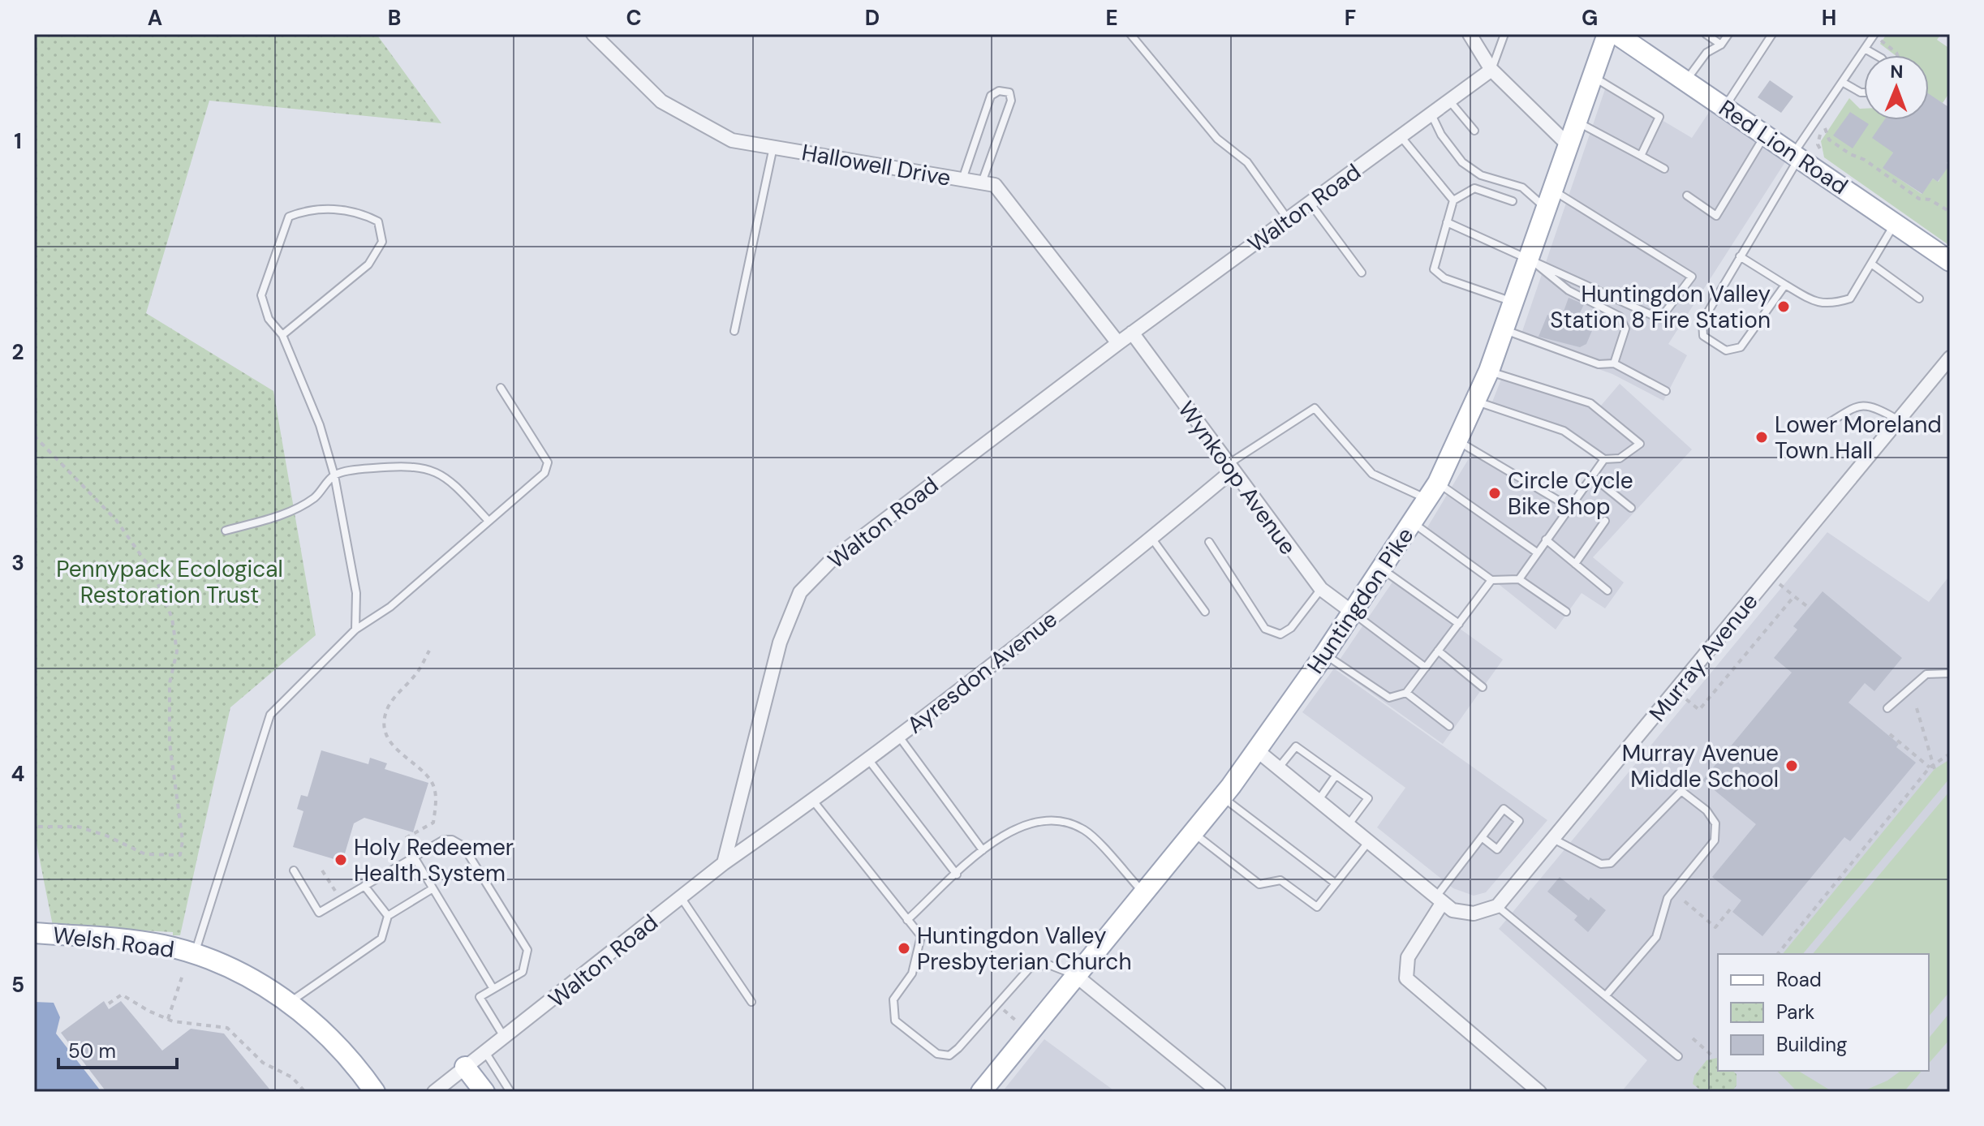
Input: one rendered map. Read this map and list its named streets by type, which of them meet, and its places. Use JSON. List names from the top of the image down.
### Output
{
  "streets": {
    "main road": ["Red Lion Road", "Huntingdon Pike", "Welsh Road"],
    "street": [
      "Hallowell Drive",
      "Walton Road",
      "Wynkoop Avenue",
      "Murray Avenue",
      "Ayresdon Avenue"
    ]
  },
  "crossings": [
    ["Hallowell Drive", "Walton Road"],
    ["Walton Road", "Wynkoop Avenue"],
    ["Walton Road", "Ayresdon Avenue"],
    ["Wynkoop Avenue", "Huntingdon Pike"],
    ["Wynkoop Avenue", "Ayresdon Avenue"]
  ],
  "parks": ["Pennypack Ecological Restoration Trust"],
  "places": [
    "Huntingdon Valley Station 8 Fire Station",
    "Lower Moreland Town Hall",
    "Circle Cycle Bike Shop",
    "Murray Avenue Middle School",
    "Holy Redeemer Health System",
    "Huntingdon Valley Presbyterian Church"
  ],
  "legend": ["Road", "Park", "Building"],
  "scale_bar": "50 m",
  "north": "top",
  "grid": {
    "columns": [
      "A",
      "B",
      "C",
      "D",
      "E",
      "F",
      "G",
      "H"
    ],
    "rows": [
      "1",
      "2",
      "3",
      "4",
      "5"
    ]
  }
}
